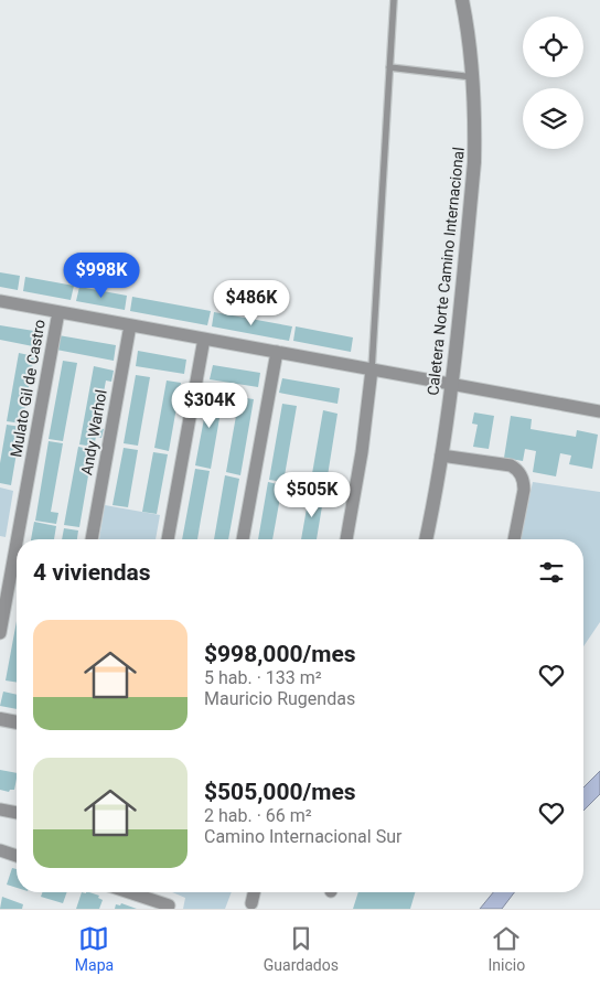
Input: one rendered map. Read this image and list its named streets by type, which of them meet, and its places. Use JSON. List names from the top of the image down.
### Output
{
  "streets": {
    "street": ["Caletera Norte Camino Internacional", "Mulato Gil de Castro", "Andy Warhol"]
  },
  "page": {
    "price": [
      "$998K",
      "$486K",
      "$304K",
      "$505K"
    ],
    "heading": "4 viviendas",
    "list": [
      {
        "name": "$998,000/mes",
        "note": "5 hab. · 133 m² · Mauricio Rugendas"
      },
      {
        "name": "$505,000/mes",
        "note": "2 hab. · 66 m² · Camino Internacional Sur"
      }
    ],
    "tabs": ["Mapa", "Guardados", "Inicio"]
  }
}
